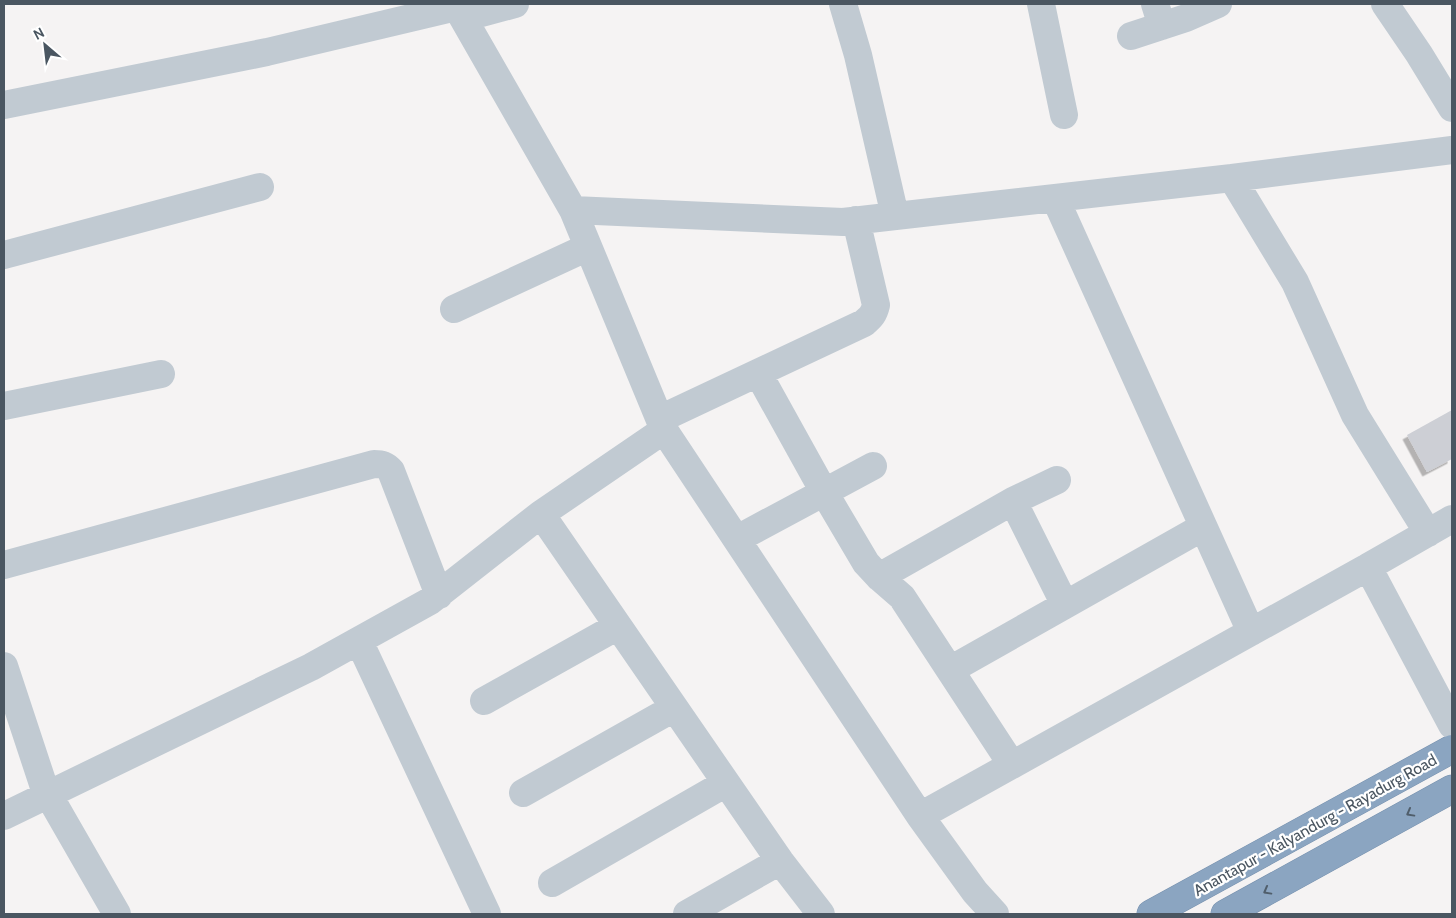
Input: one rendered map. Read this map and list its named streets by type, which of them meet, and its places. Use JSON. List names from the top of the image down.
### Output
{
  "streets": {
    "highway": ["Anantapur - Kalyandurg - Rayadurg Road"]
  },
  "north": "top left"
}
